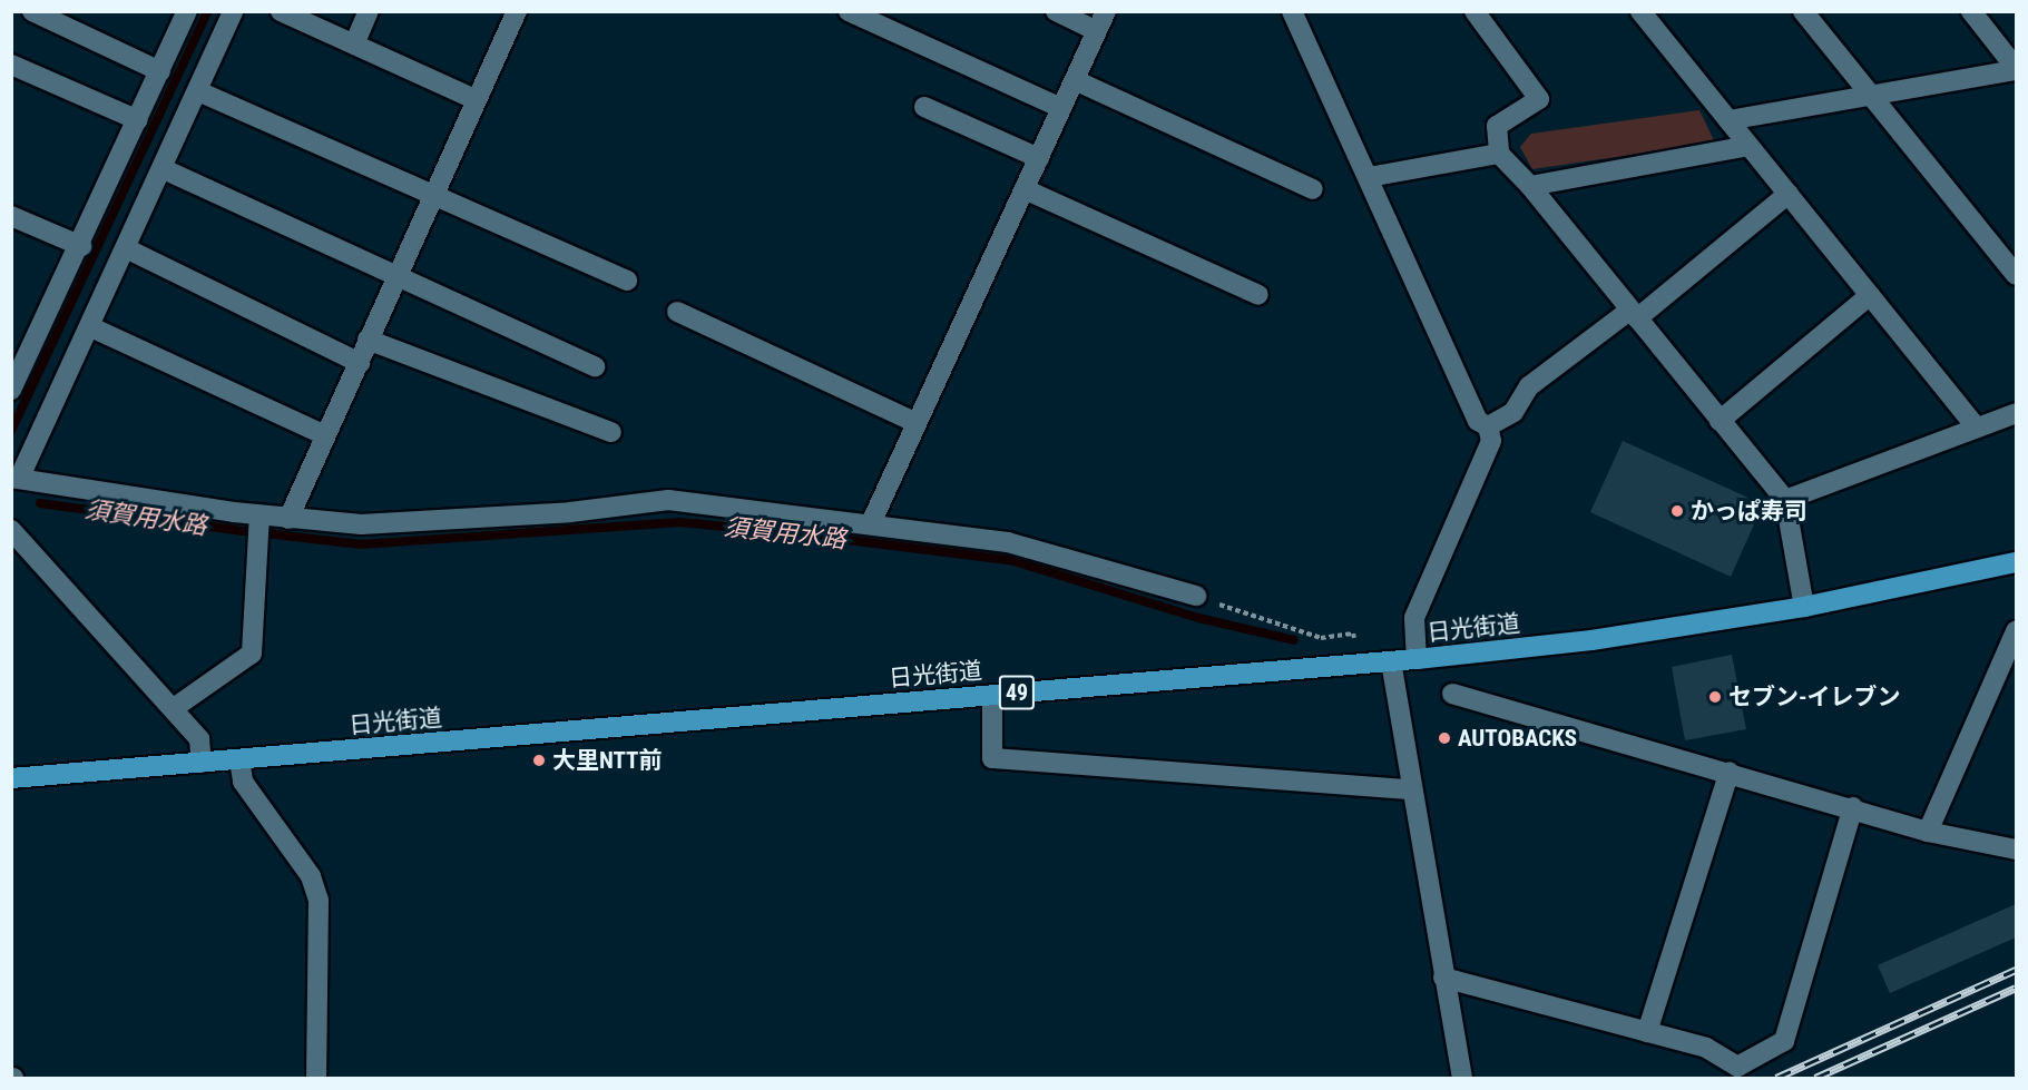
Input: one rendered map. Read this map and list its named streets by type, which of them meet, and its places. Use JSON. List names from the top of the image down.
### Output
{
  "streets": {
    "main road": ["日光街道", "49"]
  },
  "water": ["須賀用水路"],
  "places": [
    "かっぱ寿司",
    "セブン-イレブン",
    "AUTOBACKS",
    "大里NTT前"
  ]
}
